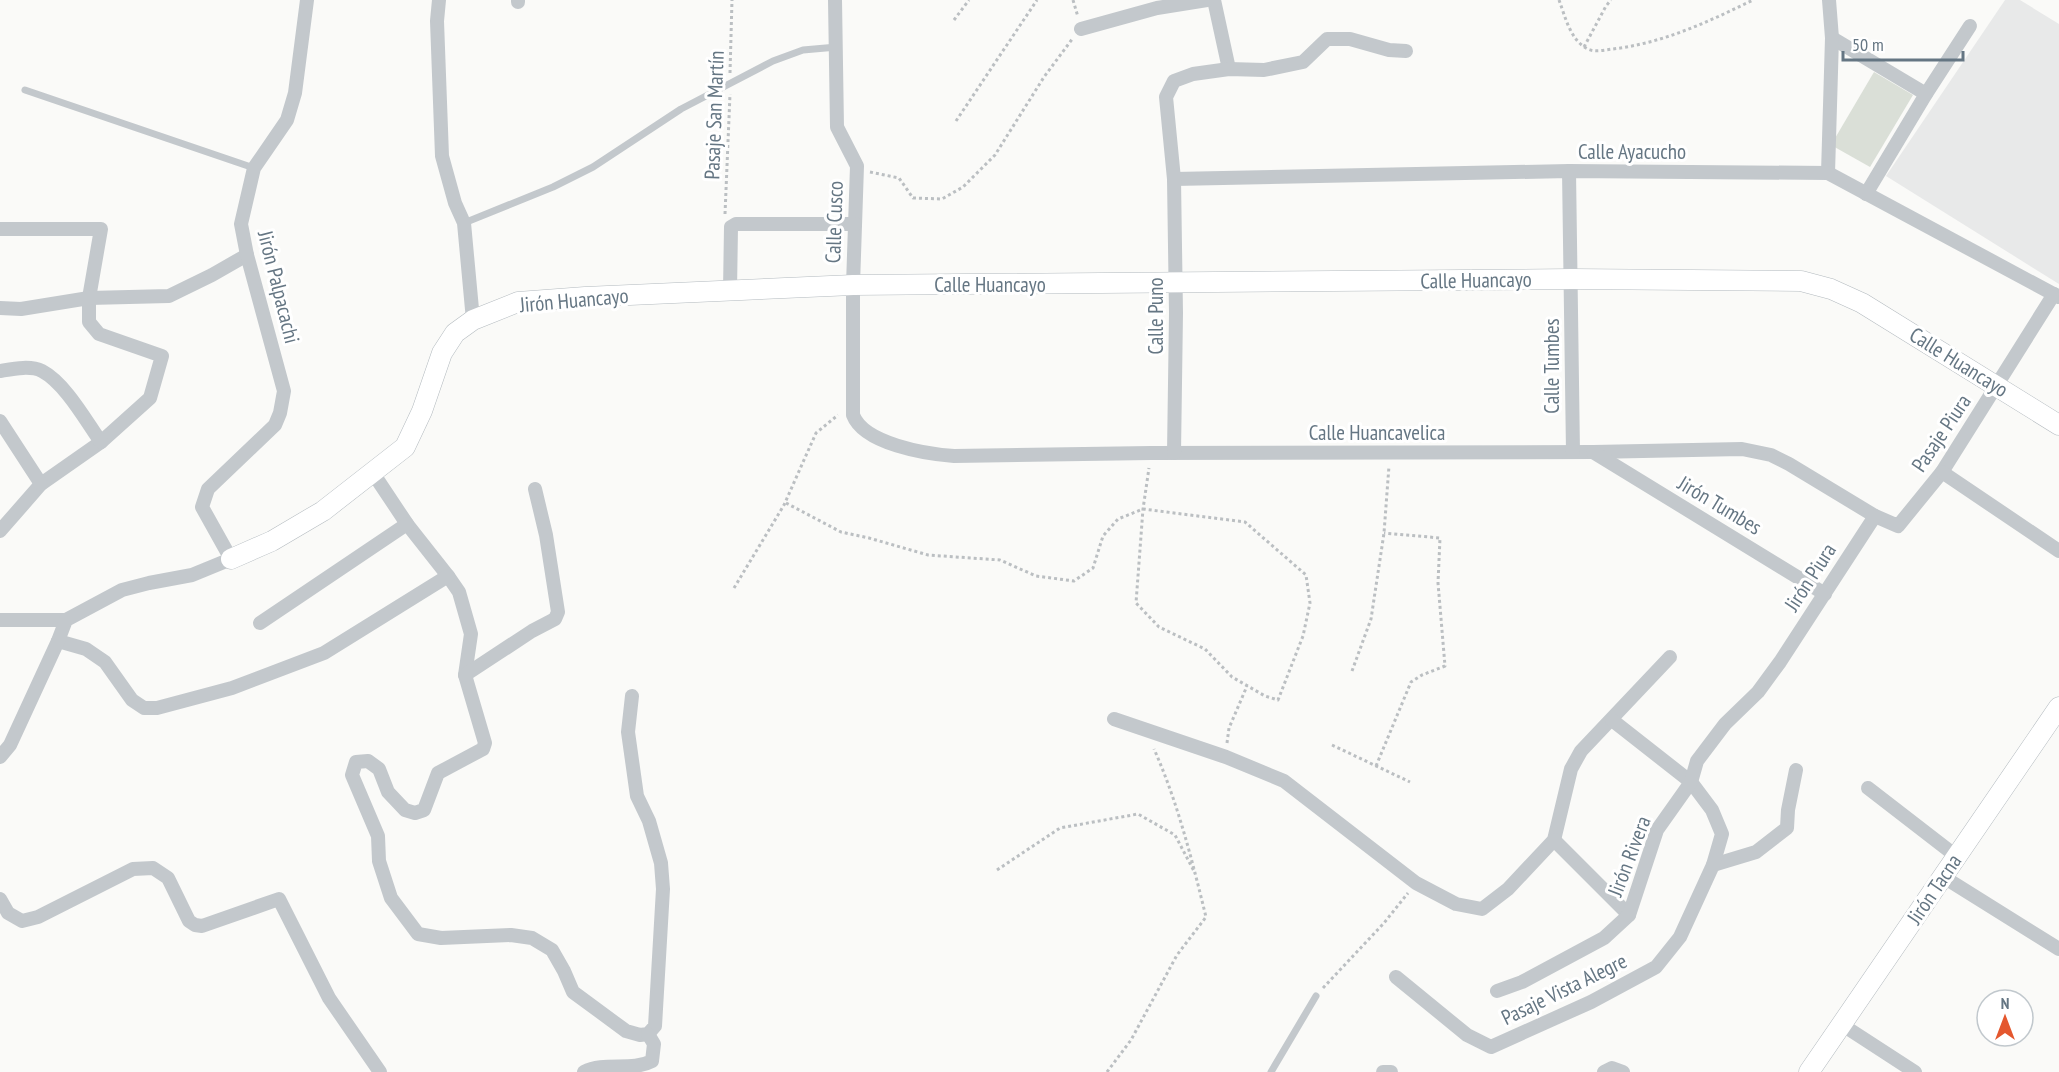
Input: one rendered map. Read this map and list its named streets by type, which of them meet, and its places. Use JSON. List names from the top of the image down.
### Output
{
  "streets": {
    "street": [
      "Calle Ayacucho",
      "Calle Cusco",
      "Calle Huancayo",
      "Jirón Palpacachi",
      "Jirón Huancayo",
      "Calle Puno",
      "Calle Tumbes",
      "Calle Huancavelica",
      "Pasaje Piura",
      "Jirón Tumbes",
      "Jirón Piura",
      "Jirón Rivera",
      "Jirón Tacna",
      "Pasaje Vista Alegre"
    ],
    "path": ["Pasaje San Martín"]
  },
  "crossings": [
    ["Calle Ayacucho", "Calle Puno"],
    ["Calle Ayacucho", "Calle Tumbes"],
    ["Calle Ayacucho", "Pasaje Piura"],
    ["Calle Cusco", "Calle Huancayo"],
    ["Calle Cusco", "Jirón Huancayo"],
    ["Calle Cusco", "Calle Huancavelica"],
    ["Calle Huancayo", "Jirón Huancayo"],
    ["Calle Huancayo", "Calle Puno"],
    ["Calle Huancayo", "Calle Tumbes"],
    ["Calle Huancayo", "Pasaje Piura"],
    ["Jirón Palpacachi", "Jirón Huancayo"],
    ["Calle Puno", "Calle Huancavelica"],
    ["Calle Tumbes", "Calle Huancavelica"],
    ["Calle Huancavelica", "Pasaje Piura"],
    ["Calle Huancavelica", "Jirón Tumbes"],
    ["Calle Huancavelica", "Jirón Piura"],
    ["Jirón Tumbes", "Jirón Piura"],
    ["Jirón Piura", "Jirón Rivera"]
  ],
  "scale_bar": "50 m",
  "north": "top"
}
